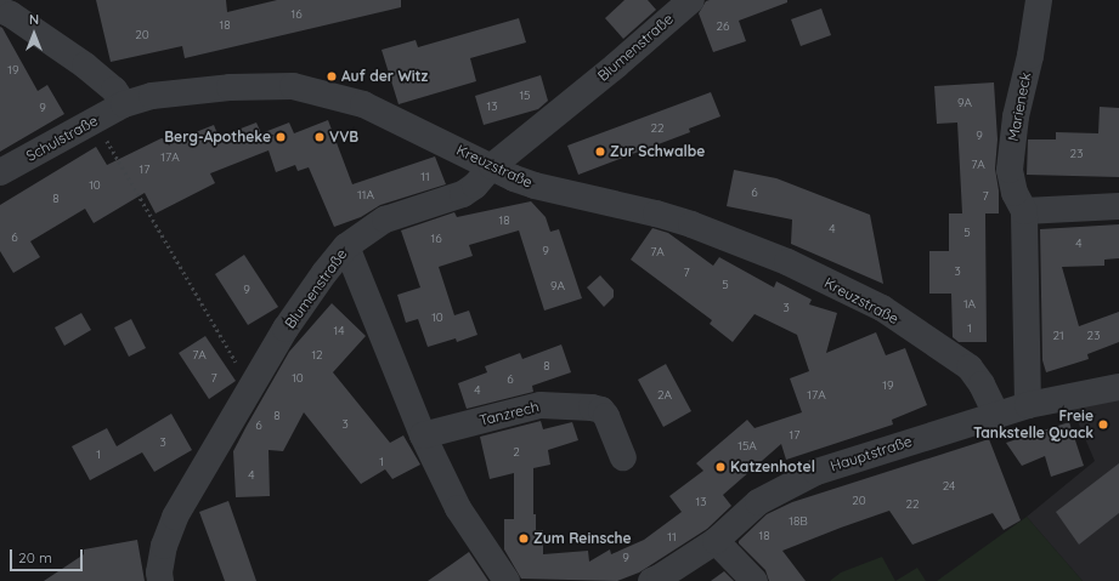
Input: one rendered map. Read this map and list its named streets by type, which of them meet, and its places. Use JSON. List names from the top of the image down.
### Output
{
  "streets": {
    "street": [
      "Blumenstraße",
      "Marieneck",
      "Schulstraße",
      "Kreuzstraße",
      "Tanzrech",
      "Hauptstraße"
    ]
  },
  "crossings": [
    ["Blumenstraße", "Kreuzstraße"],
    ["Marieneck", "Hauptstraße"],
    ["Schulstraße", "Kreuzstraße"],
    ["Kreuzstraße", "Hauptstraße"]
  ],
  "places": [
    "Auf der Witz",
    "Berg-Apotheke",
    "VVB",
    "Zur Schwalbe",
    "Freie Tankstelle Quack",
    "Katzenhotel",
    "Zum Reinsche"
  ],
  "house_numbers": [
    "16",
    "18",
    "26",
    "20",
    "19",
    "15",
    "9A",
    "13",
    "9",
    "22",
    "9",
    "23",
    "17A",
    "7A",
    "17",
    "11",
    "10",
    "6",
    "11A",
    "7",
    "8",
    "18",
    "4",
    "5",
    "6",
    "16",
    "4",
    "9",
    "7A",
    "3",
    "7",
    "5",
    "9A",
    "9",
    "1A",
    "3",
    "10",
    "1",
    "14",
    "21",
    "23",
    "7A",
    "12",
    "8",
    "7",
    "10",
    "6",
    "19",
    "4",
    "2A",
    "17A",
    "8",
    "3",
    "6",
    "17",
    "3",
    "15A",
    "2",
    "1",
    "1",
    "4",
    "24",
    "20",
    "13",
    "22",
    "18B",
    "18",
    "11",
    "9"
  ],
  "scale_bar": "20 m",
  "north": "top"
}
